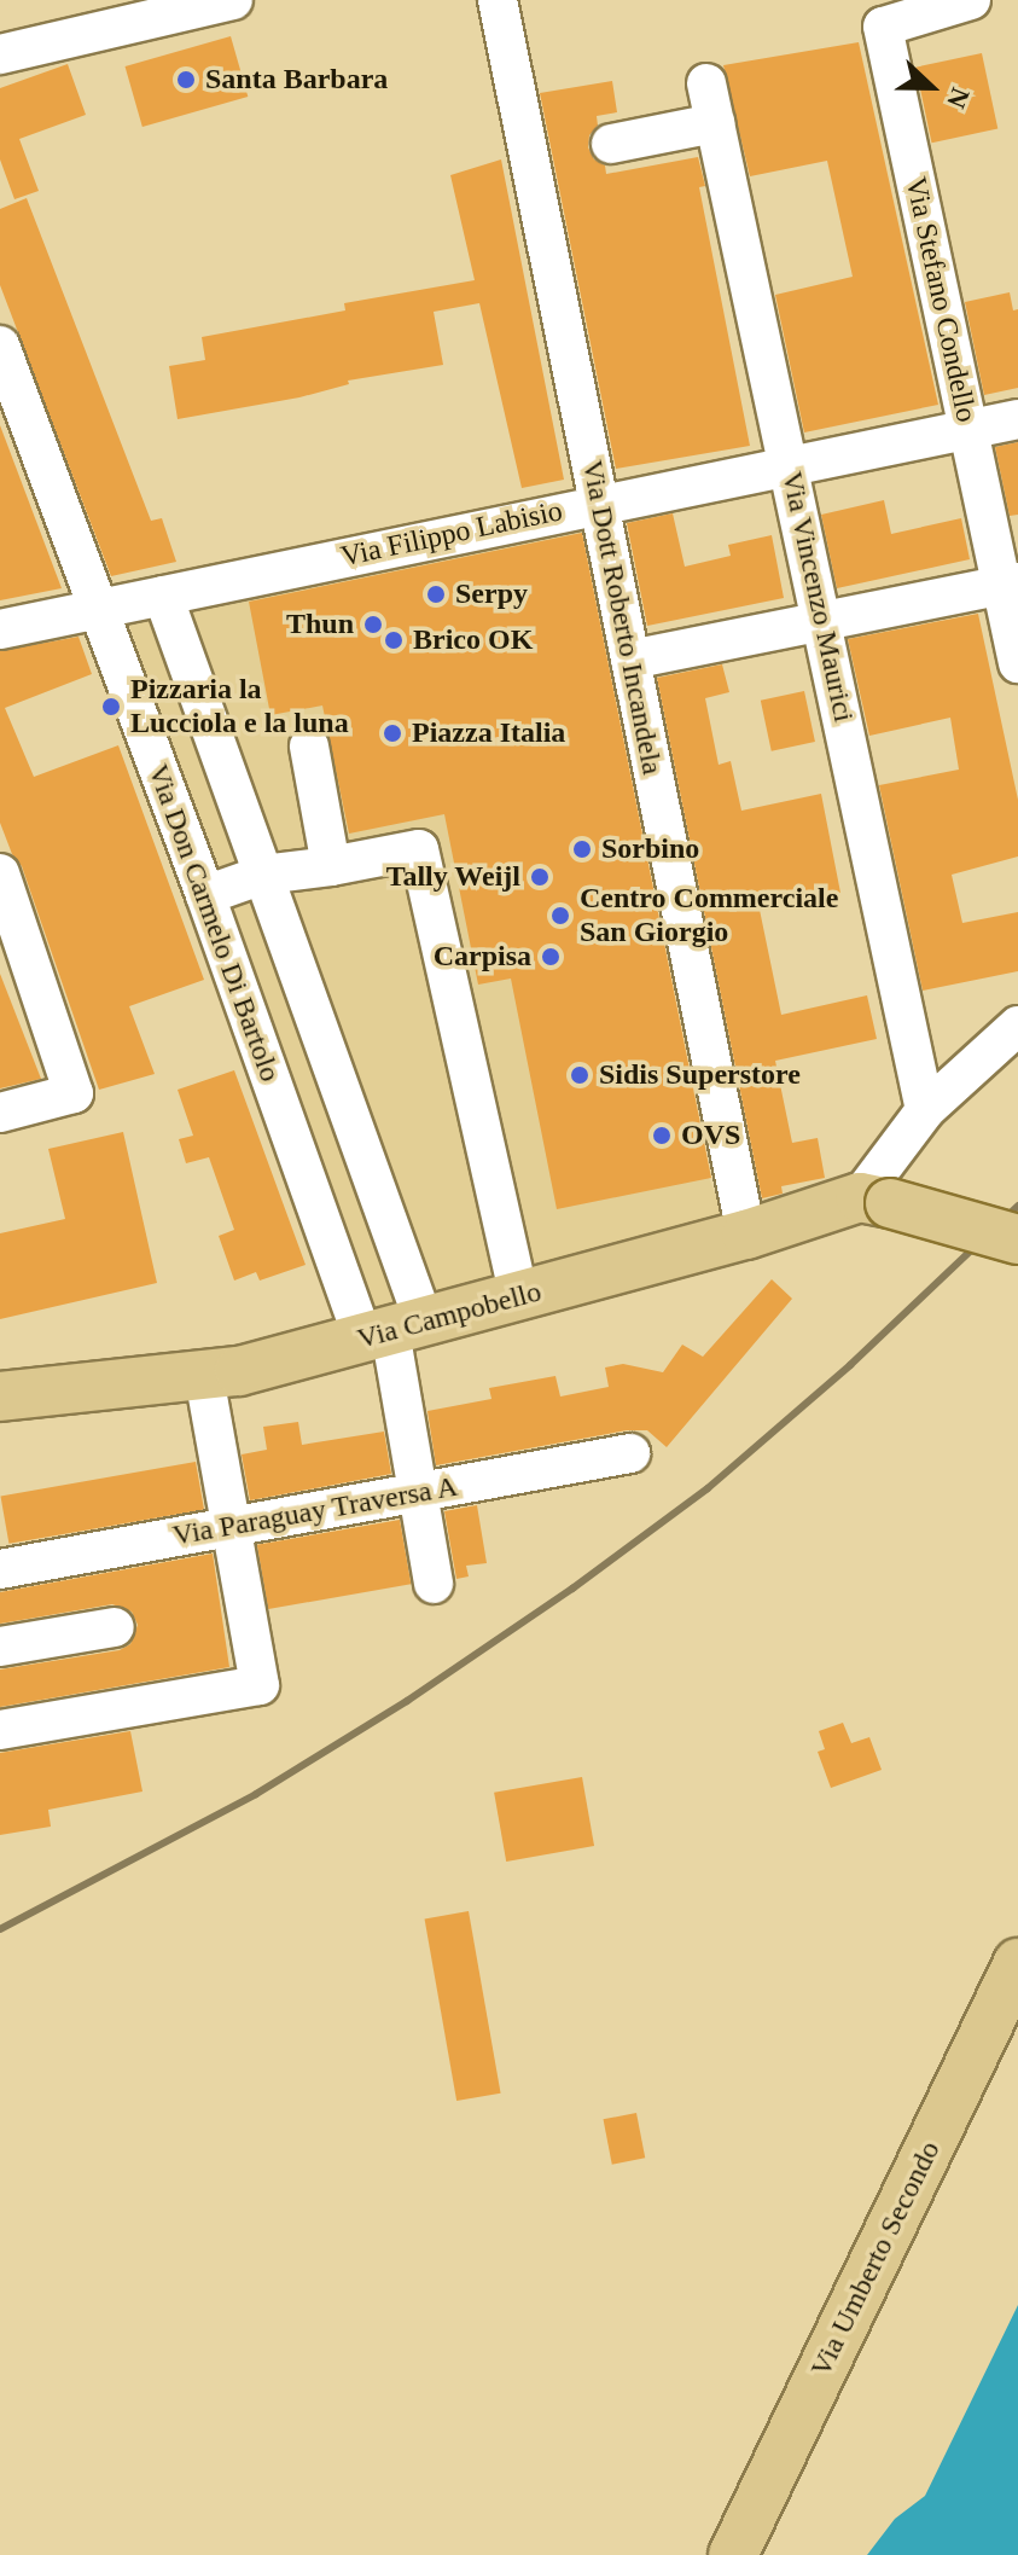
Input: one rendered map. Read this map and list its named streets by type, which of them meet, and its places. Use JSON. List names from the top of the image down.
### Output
{
  "streets": {
    "main road": ["Via Campobello", "Via Umberto Secondo"],
    "street": [
      "Via Stefano Condello",
      "Via Filippo Labisio",
      "Via Vincenzo Maurici",
      "Via Dott Roberto Incandela",
      "Via Don Carmelo Di Bartolo",
      "Via Paraguay Traversa A"
    ]
  },
  "crossings": [
    ["Via Stefano Condello", "Via Filippo Labisio"],
    ["Via Filippo Labisio", "Via Vincenzo Maurici"],
    ["Via Filippo Labisio", "Via Dott Roberto Incandela"],
    ["Via Filippo Labisio", "Via Don Carmelo Di Bartolo"],
    ["Via Dott Roberto Incandela", "Via Campobello"],
    ["Via Don Carmelo Di Bartolo", "Via Campobello"]
  ],
  "places": [
    "Santa Barbara",
    "Serpy",
    "Thun",
    "Brico OK",
    "Pizzaria la Lucciola e la luna",
    "Piazza Italia",
    "Sorbino",
    "Tally Weijl",
    "Centro Commerciale San Giorgio",
    "Carpisa",
    "Sidis Superstore",
    "OVS"
  ],
  "north": "right"
}
